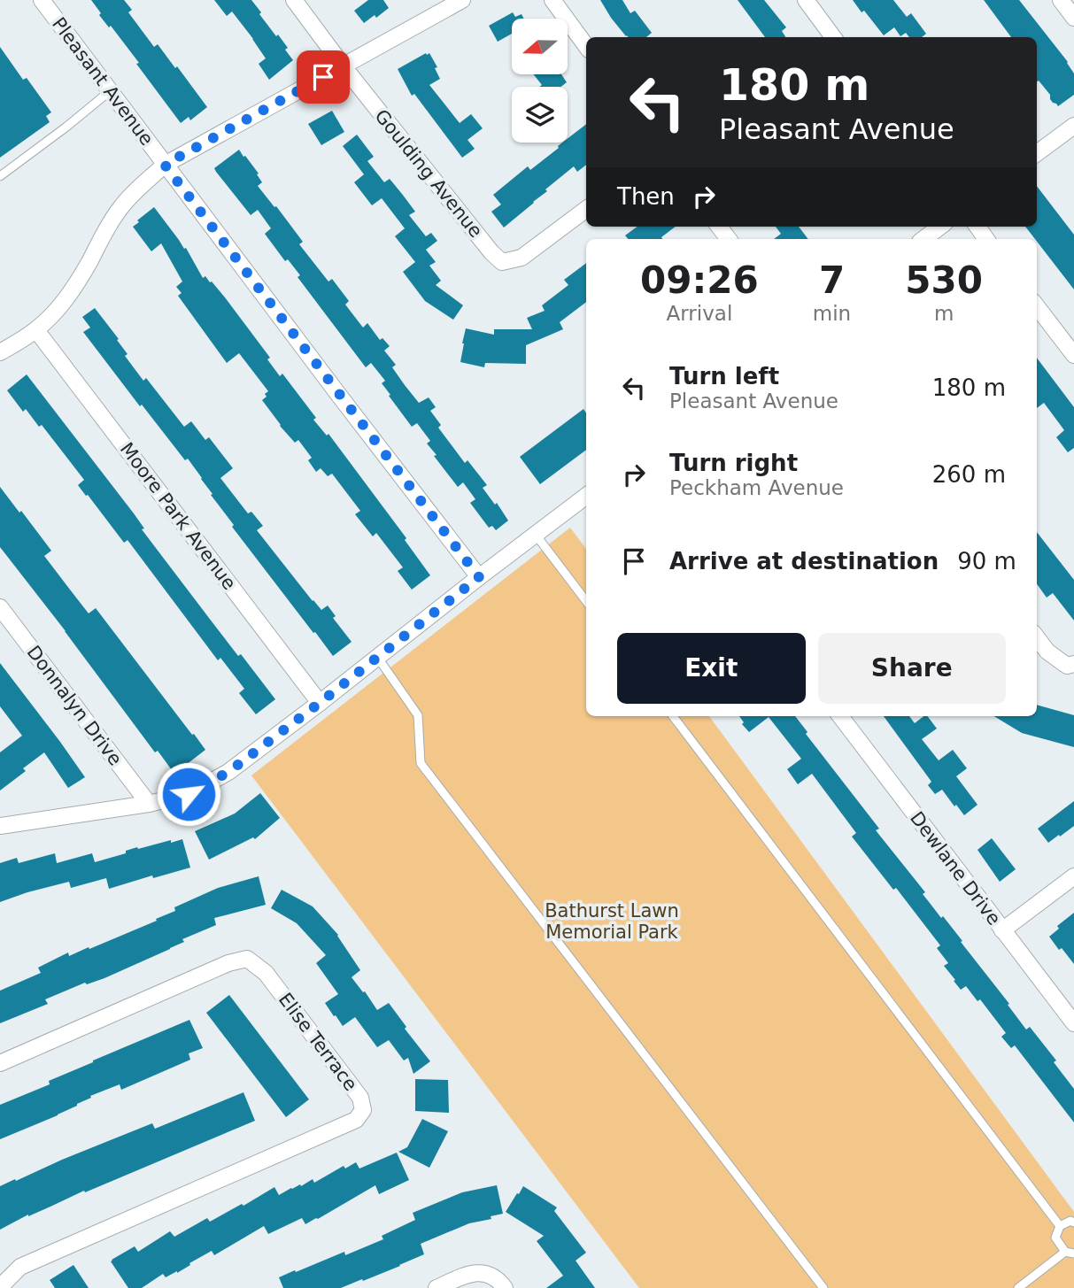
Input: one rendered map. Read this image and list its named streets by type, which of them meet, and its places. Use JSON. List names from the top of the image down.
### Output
{
  "streets": {
    "street": [
      "Pleasant Avenue",
      "Goulding Avenue",
      "Moore Park Avenue",
      "Donnalyn Drive",
      "Dewlane Drive",
      "Elise Terrace"
    ]
  },
  "parks": ["Bathurst Lawn Memorial Park"],
  "north": "left",
  "page": {
    "turn": ["180 m", "Pleasant Avenue"],
    "then": "Then",
    "eta": [
      "09:26",
      "Arrival",
      "7",
      "min",
      "530",
      "m"
    ],
    "list": [
      {
        "name": "Turn left",
        "note": "Pleasant Avenue",
        "value": "180 m"
      },
      {
        "name": "Turn right",
        "note": "Peckham Avenue",
        "value": "260 m"
      },
      {
        "name": "Arrive at destination",
        "value": "90 m"
      }
    ],
    "buttons": ["Exit", "Share"]
  }
}
